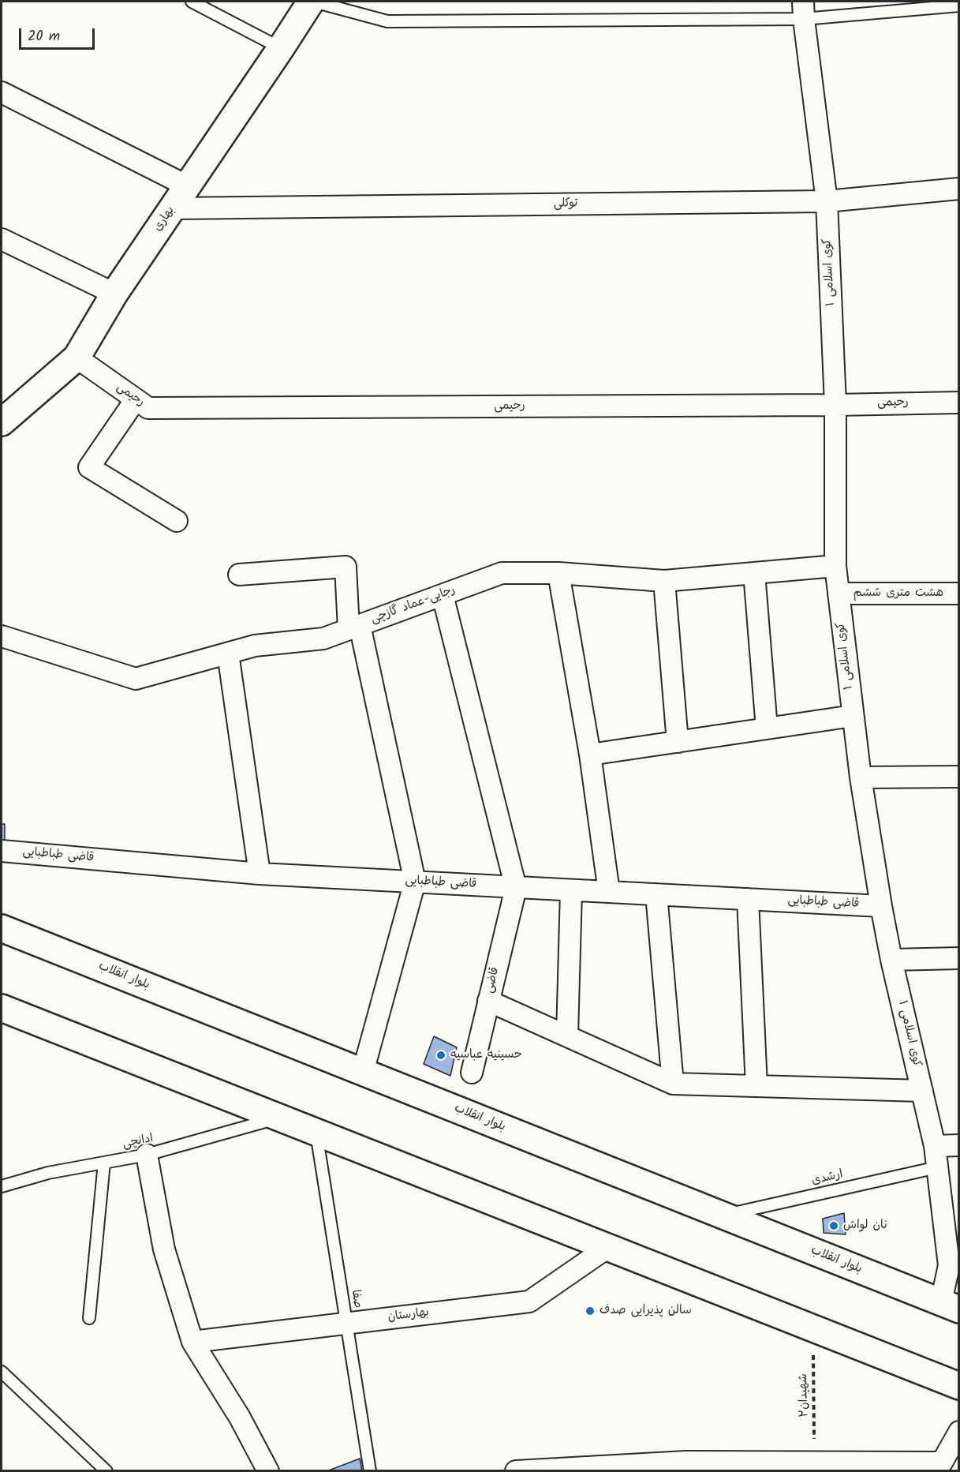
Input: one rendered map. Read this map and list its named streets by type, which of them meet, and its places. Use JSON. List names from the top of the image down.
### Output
{
  "streets": {
    "main road": ["بهاری", "بلوار انقلاب"],
    "street": [
      "توکلی",
      "کوی اسلامی ۱",
      "رحیمی",
      "هشت متری ششم",
      "رجایی-عماد گازچی",
      "قاضی طباطبایی",
      "قاضی",
      "بهارستان"
    ],
    "lane": ["ادانچی", "ارشدی", "صفا"],
    "path": ["شهیدان۲"]
  },
  "crossings": [
    ["توکلی", "بهاری"],
    ["توکلی", "کوی اسلامی ۱"],
    ["بهاری", "رحیمی"],
    ["کوی اسلامی ۱", "رحیمی"],
    ["کوی اسلامی ۱", "هشت متری ششم"],
    ["کوی اسلامی ۱", "رجایی-عماد گازچی"],
    ["کوی اسلامی ۱", "قاضی طباطبایی"],
    ["کوی اسلامی ۱", "بلوار انقلاب"],
    ["کوی اسلامی ۱", "ارشدی"],
    ["قاضی طباطبایی", "قاضی"],
    ["بلوار انقلاب", "ارشدی"],
    ["صفا", "بهارستان"]
  ],
  "places": ["حسینیه عباسیه", "نان لواش", "سالن پذیرایی صدف"],
  "scale_bar": "20 m"
}
